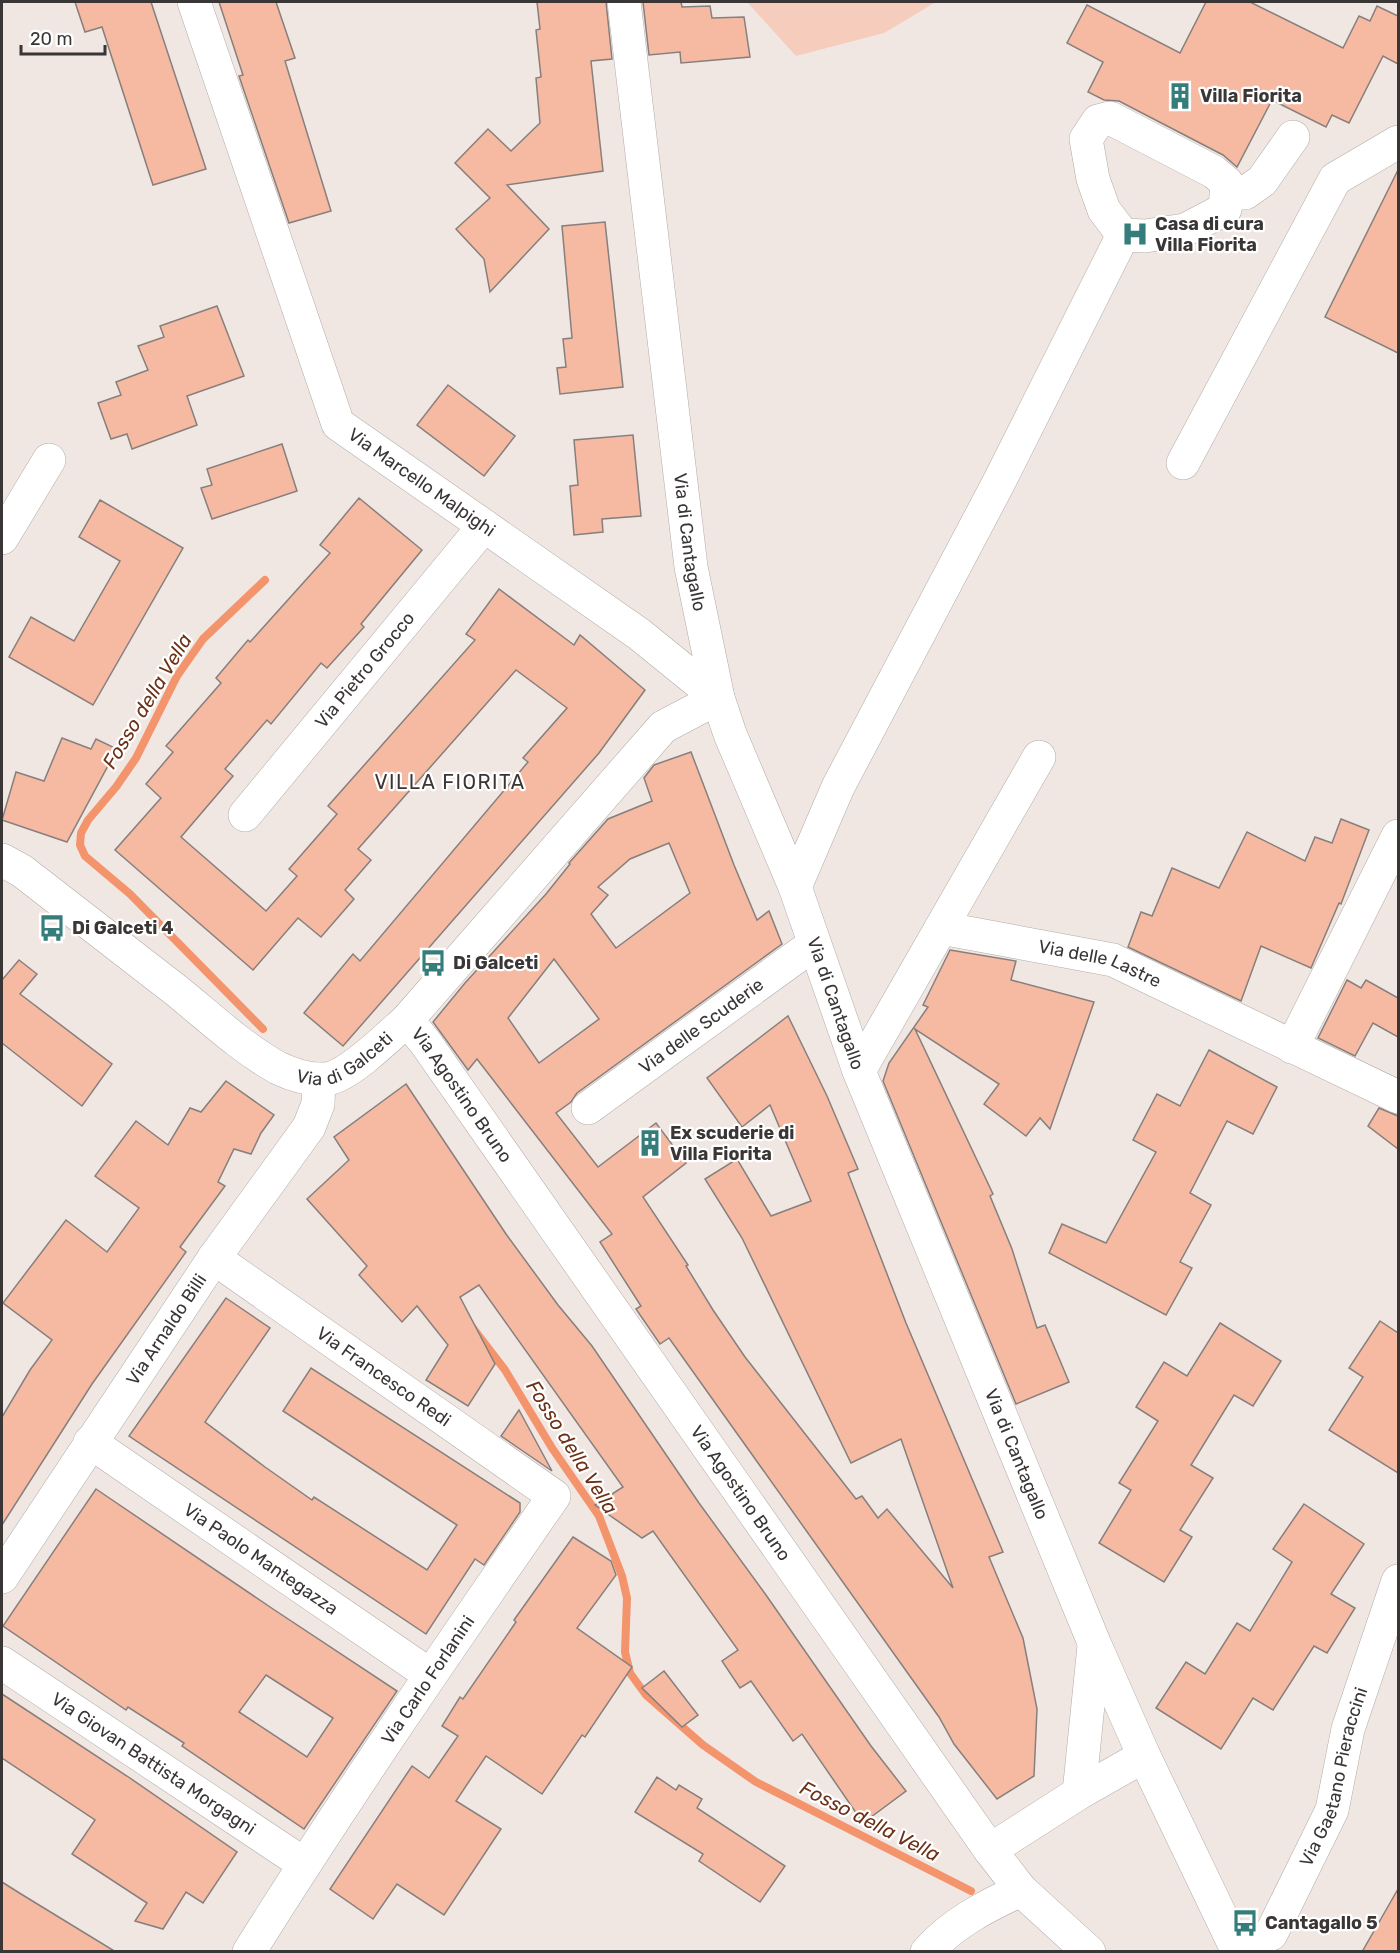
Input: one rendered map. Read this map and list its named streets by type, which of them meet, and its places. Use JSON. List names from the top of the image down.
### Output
{
  "streets": {
    "street": [
      "Via Marcello Malpighi",
      "Via di Cantagallo",
      "Via Pietro Grocco",
      "Via delle Lastre",
      "Via delle Scuderie",
      "Via di Galceti",
      "Via Agostino Bruno",
      "Via Arnaldo Billi",
      "Via Francesco Redi",
      "Via Paolo Mantegazza",
      "Via Carlo Forlanini",
      "Via Giovan Battista Morgagni",
      "Via Gaetano Pieraccini"
    ]
  },
  "crossings": [
    ["Via Marcello Malpighi", "Via di Cantagallo"],
    ["Via Marcello Malpighi", "Via Pietro Grocco"],
    ["Via Marcello Malpighi", "Via di Galceti"],
    ["Via di Cantagallo", "Via delle Scuderie"],
    ["Via di Cantagallo", "Via di Galceti"],
    ["Via di Cantagallo", "Via Gaetano Pieraccini"],
    ["Via di Galceti", "Via Agostino Bruno"],
    ["Via di Galceti", "Via Arnaldo Billi"],
    ["Via Arnaldo Billi", "Via Francesco Redi"],
    ["Via Arnaldo Billi", "Via Paolo Mantegazza"],
    ["Via Francesco Redi", "Via Carlo Forlanini"],
    ["Via Paolo Mantegazza", "Via Carlo Forlanini"],
    ["Via Carlo Forlanini", "Via Giovan Battista Morgagni"]
  ],
  "districts": ["VILLA FIORITA"],
  "water": ["Fosso della Vella"],
  "places": {
    "building": ["Villa Fiorita", "Ex scuderie di Villa Fiorita"],
    "hospital": ["Casa di cura Villa Fiorita"],
    "bus stop": ["Di Galceti 4", "Di Galceti", "Cantagallo 5"]
  },
  "scale_bar": "20 m"
}
